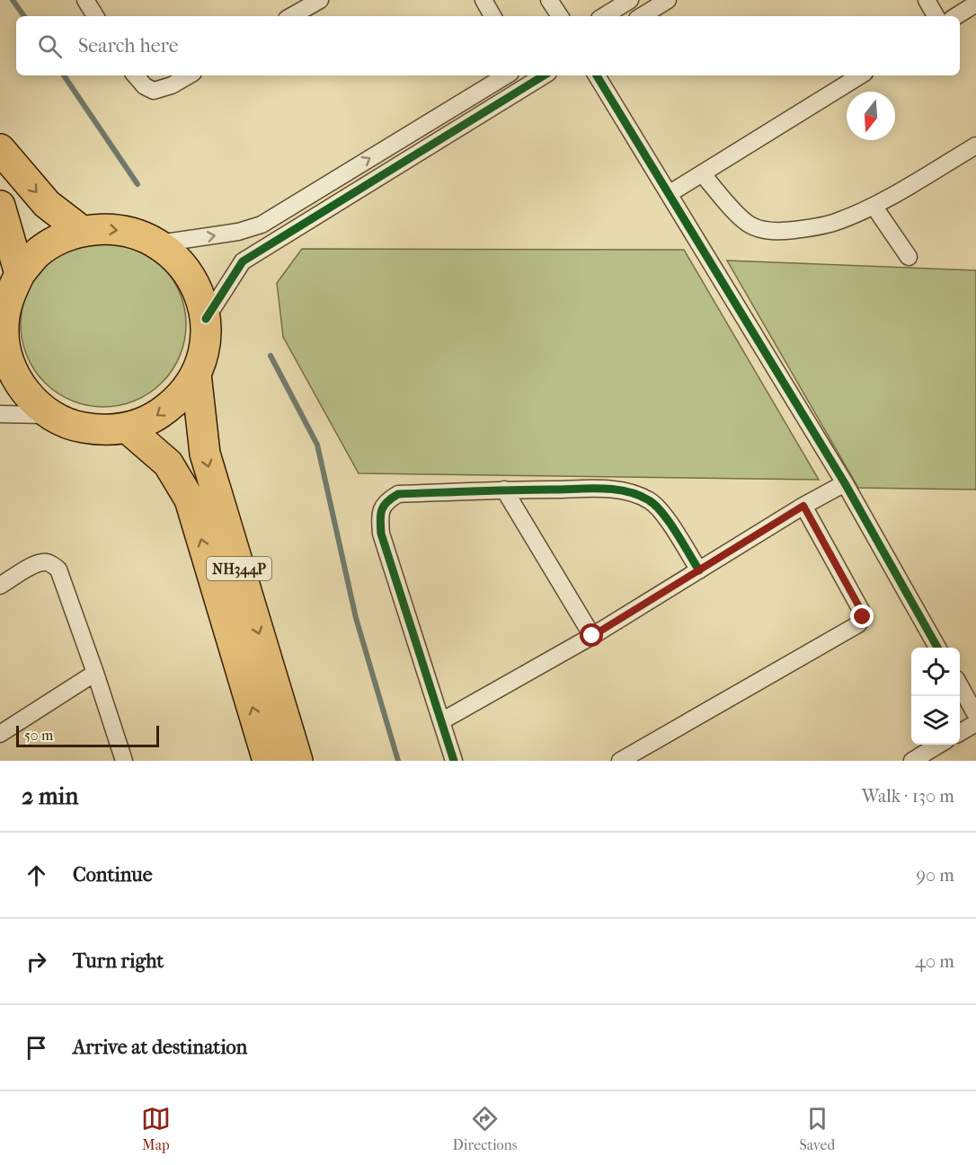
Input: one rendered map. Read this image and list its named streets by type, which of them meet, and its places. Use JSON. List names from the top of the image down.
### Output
{
  "streets": {
    "highway": ["NH344P"]
  },
  "scale_bar": "50 m",
  "north": "bottom",
  "page": {
    "search": "Search here",
    "scale": "50 m",
    "heading": ["2 min", "Walk · 130 m"],
    "list": [
      ["Continue", "90 m"],
      ["Turn right", "40 m"],
      "Arrive at destination"
    ],
    "nav": ["Map", "Directions", "Saved"]
  }
}
